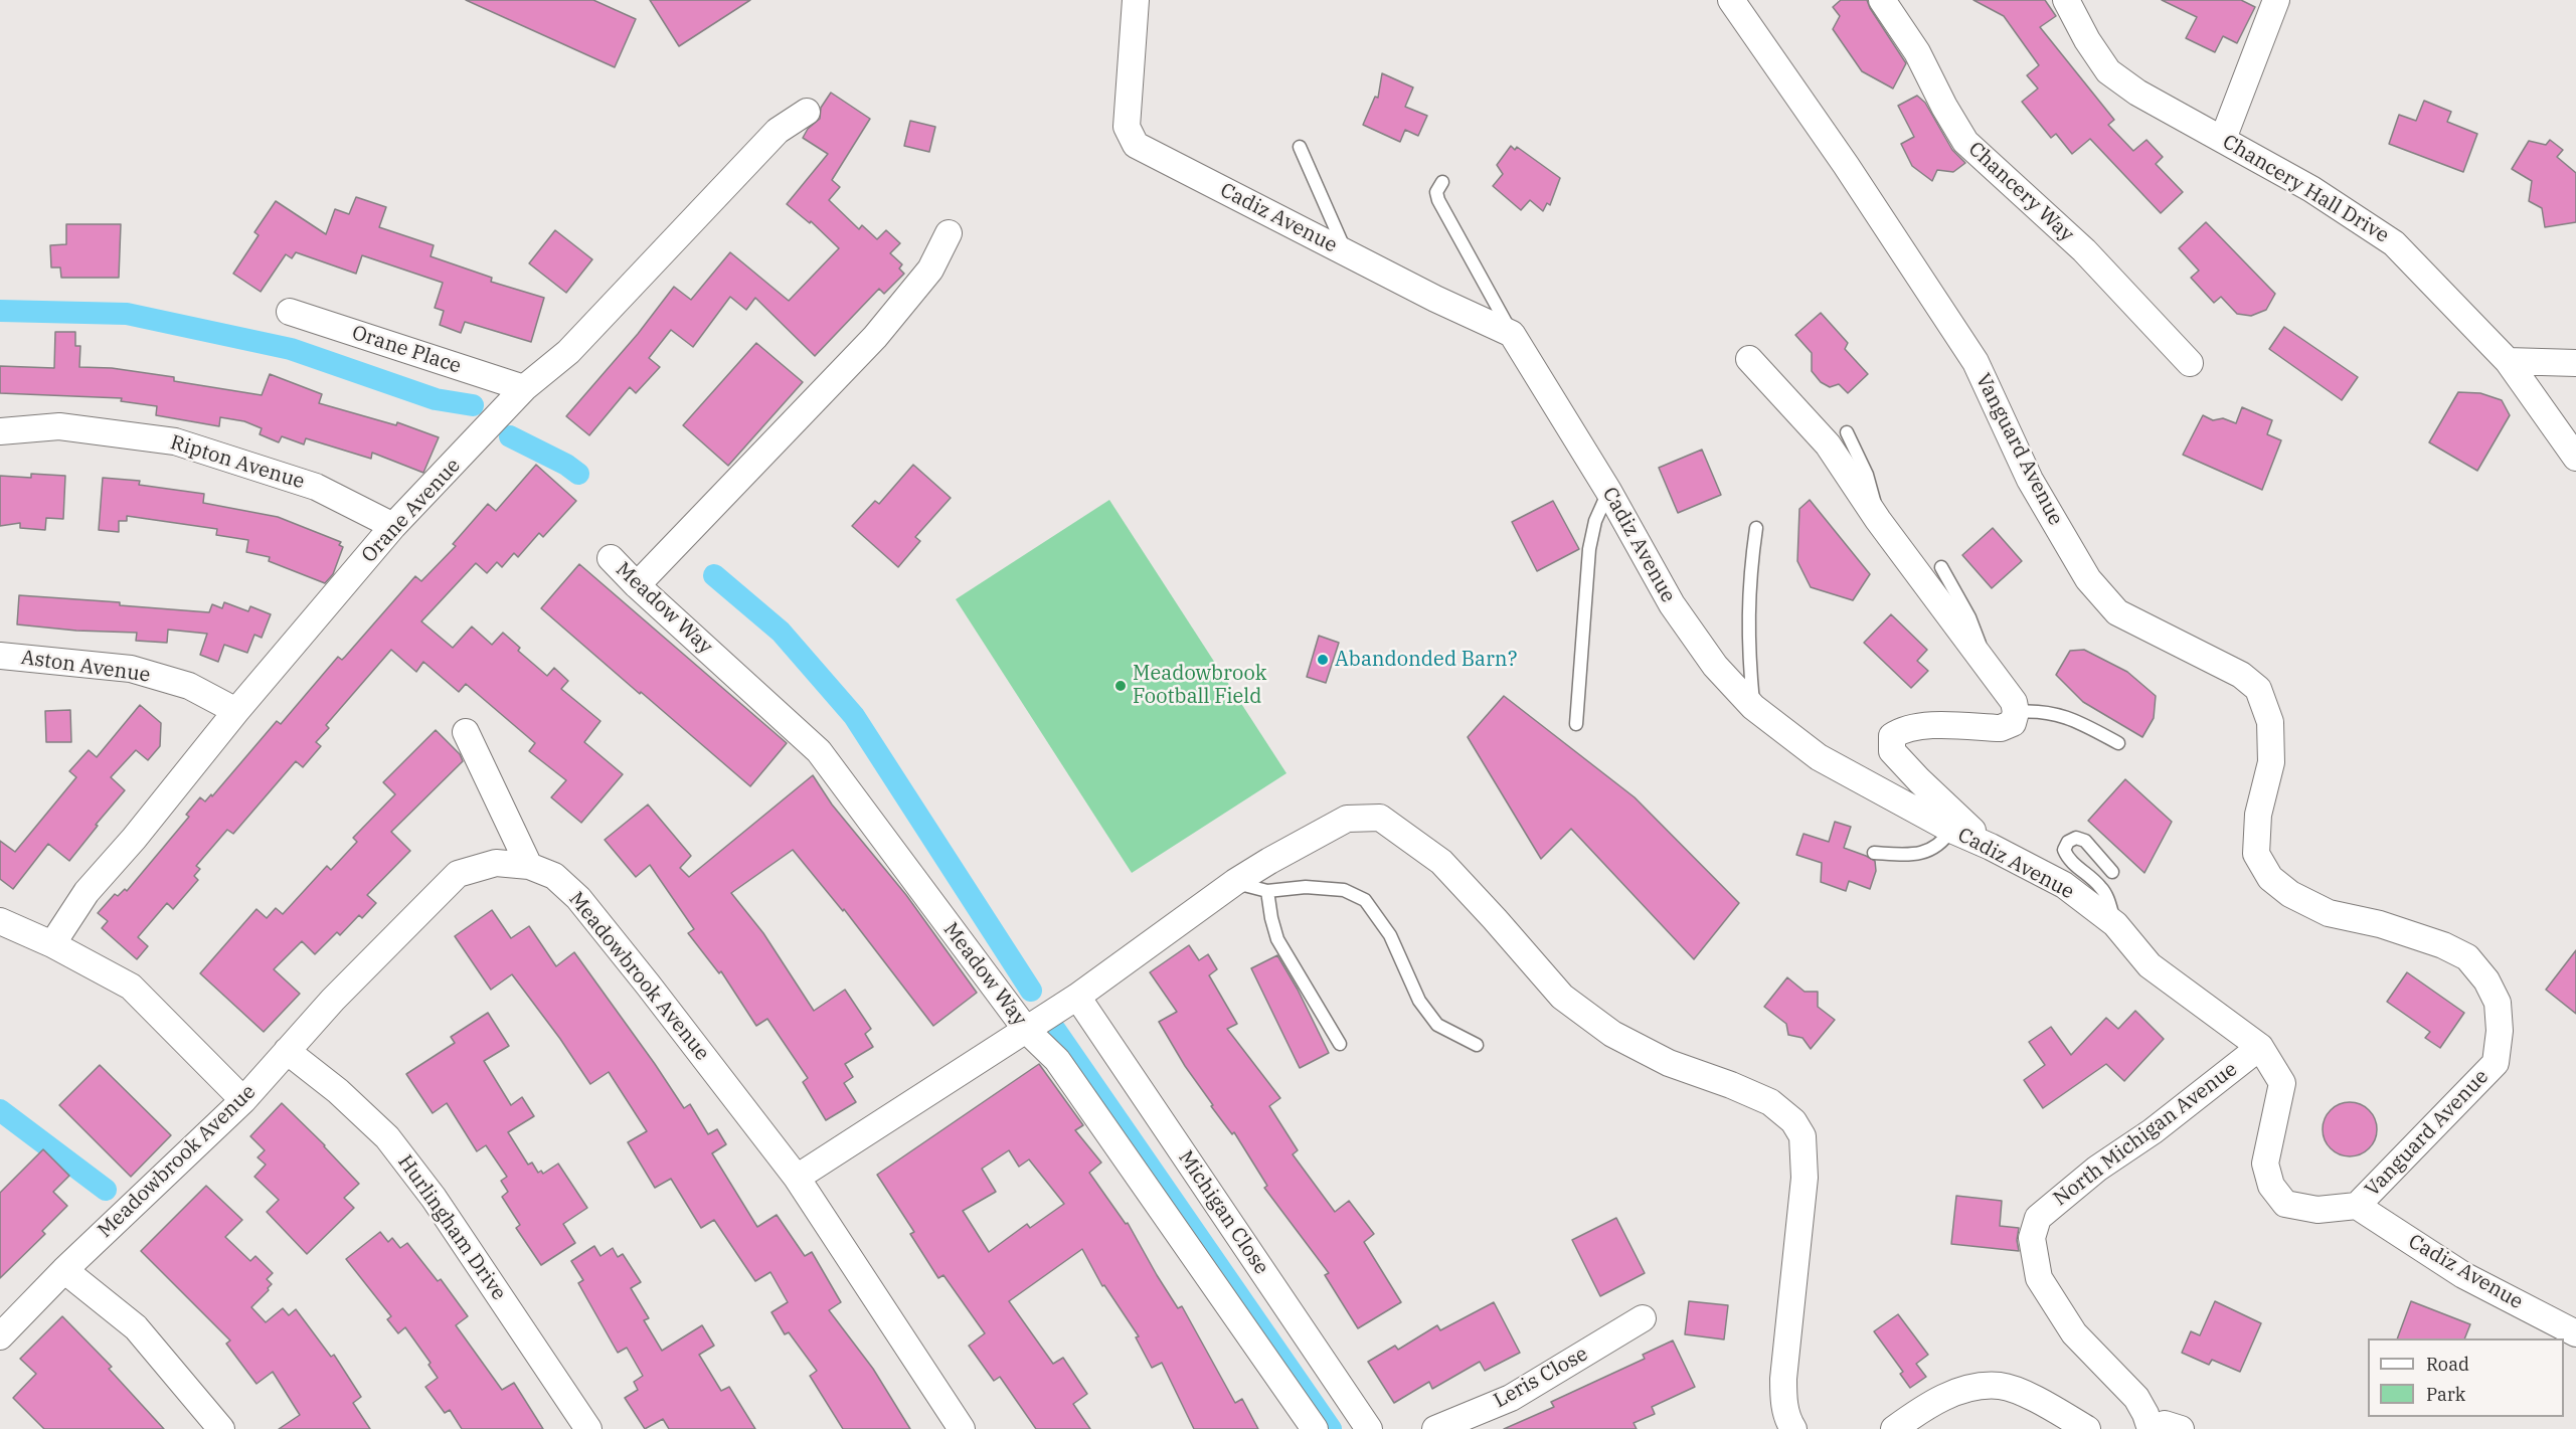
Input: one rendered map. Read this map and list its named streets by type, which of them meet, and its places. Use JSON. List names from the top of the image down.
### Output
{
  "streets": {
    "street": [
      "Chancery Hall Drive",
      "Chancery Way",
      "Cadiz Avenue",
      "Orane Place",
      "Vanguard Avenue",
      "Ripton Avenue",
      "Orane Avenue",
      "Meadow Way",
      "Aston Avenue",
      "Meadowbrook Avenue",
      "North Michigan Avenue",
      "Michigan Close",
      "Hurlingham Drive",
      "Leris Close"
    ]
  },
  "crossings": [
    ["Cadiz Avenue", "Vanguard Avenue"],
    ["Cadiz Avenue", "North Michigan Avenue"],
    ["Orane Place", "Orane Avenue"],
    ["Ripton Avenue", "Orane Avenue"],
    ["Orane Avenue", "Aston Avenue"],
    ["Meadowbrook Avenue", "Hurlingham Drive"]
  ],
  "places": ["Abandonded Barn?", "Meadowbrook Football Field"],
  "legend": ["Road", "Park"]
}
